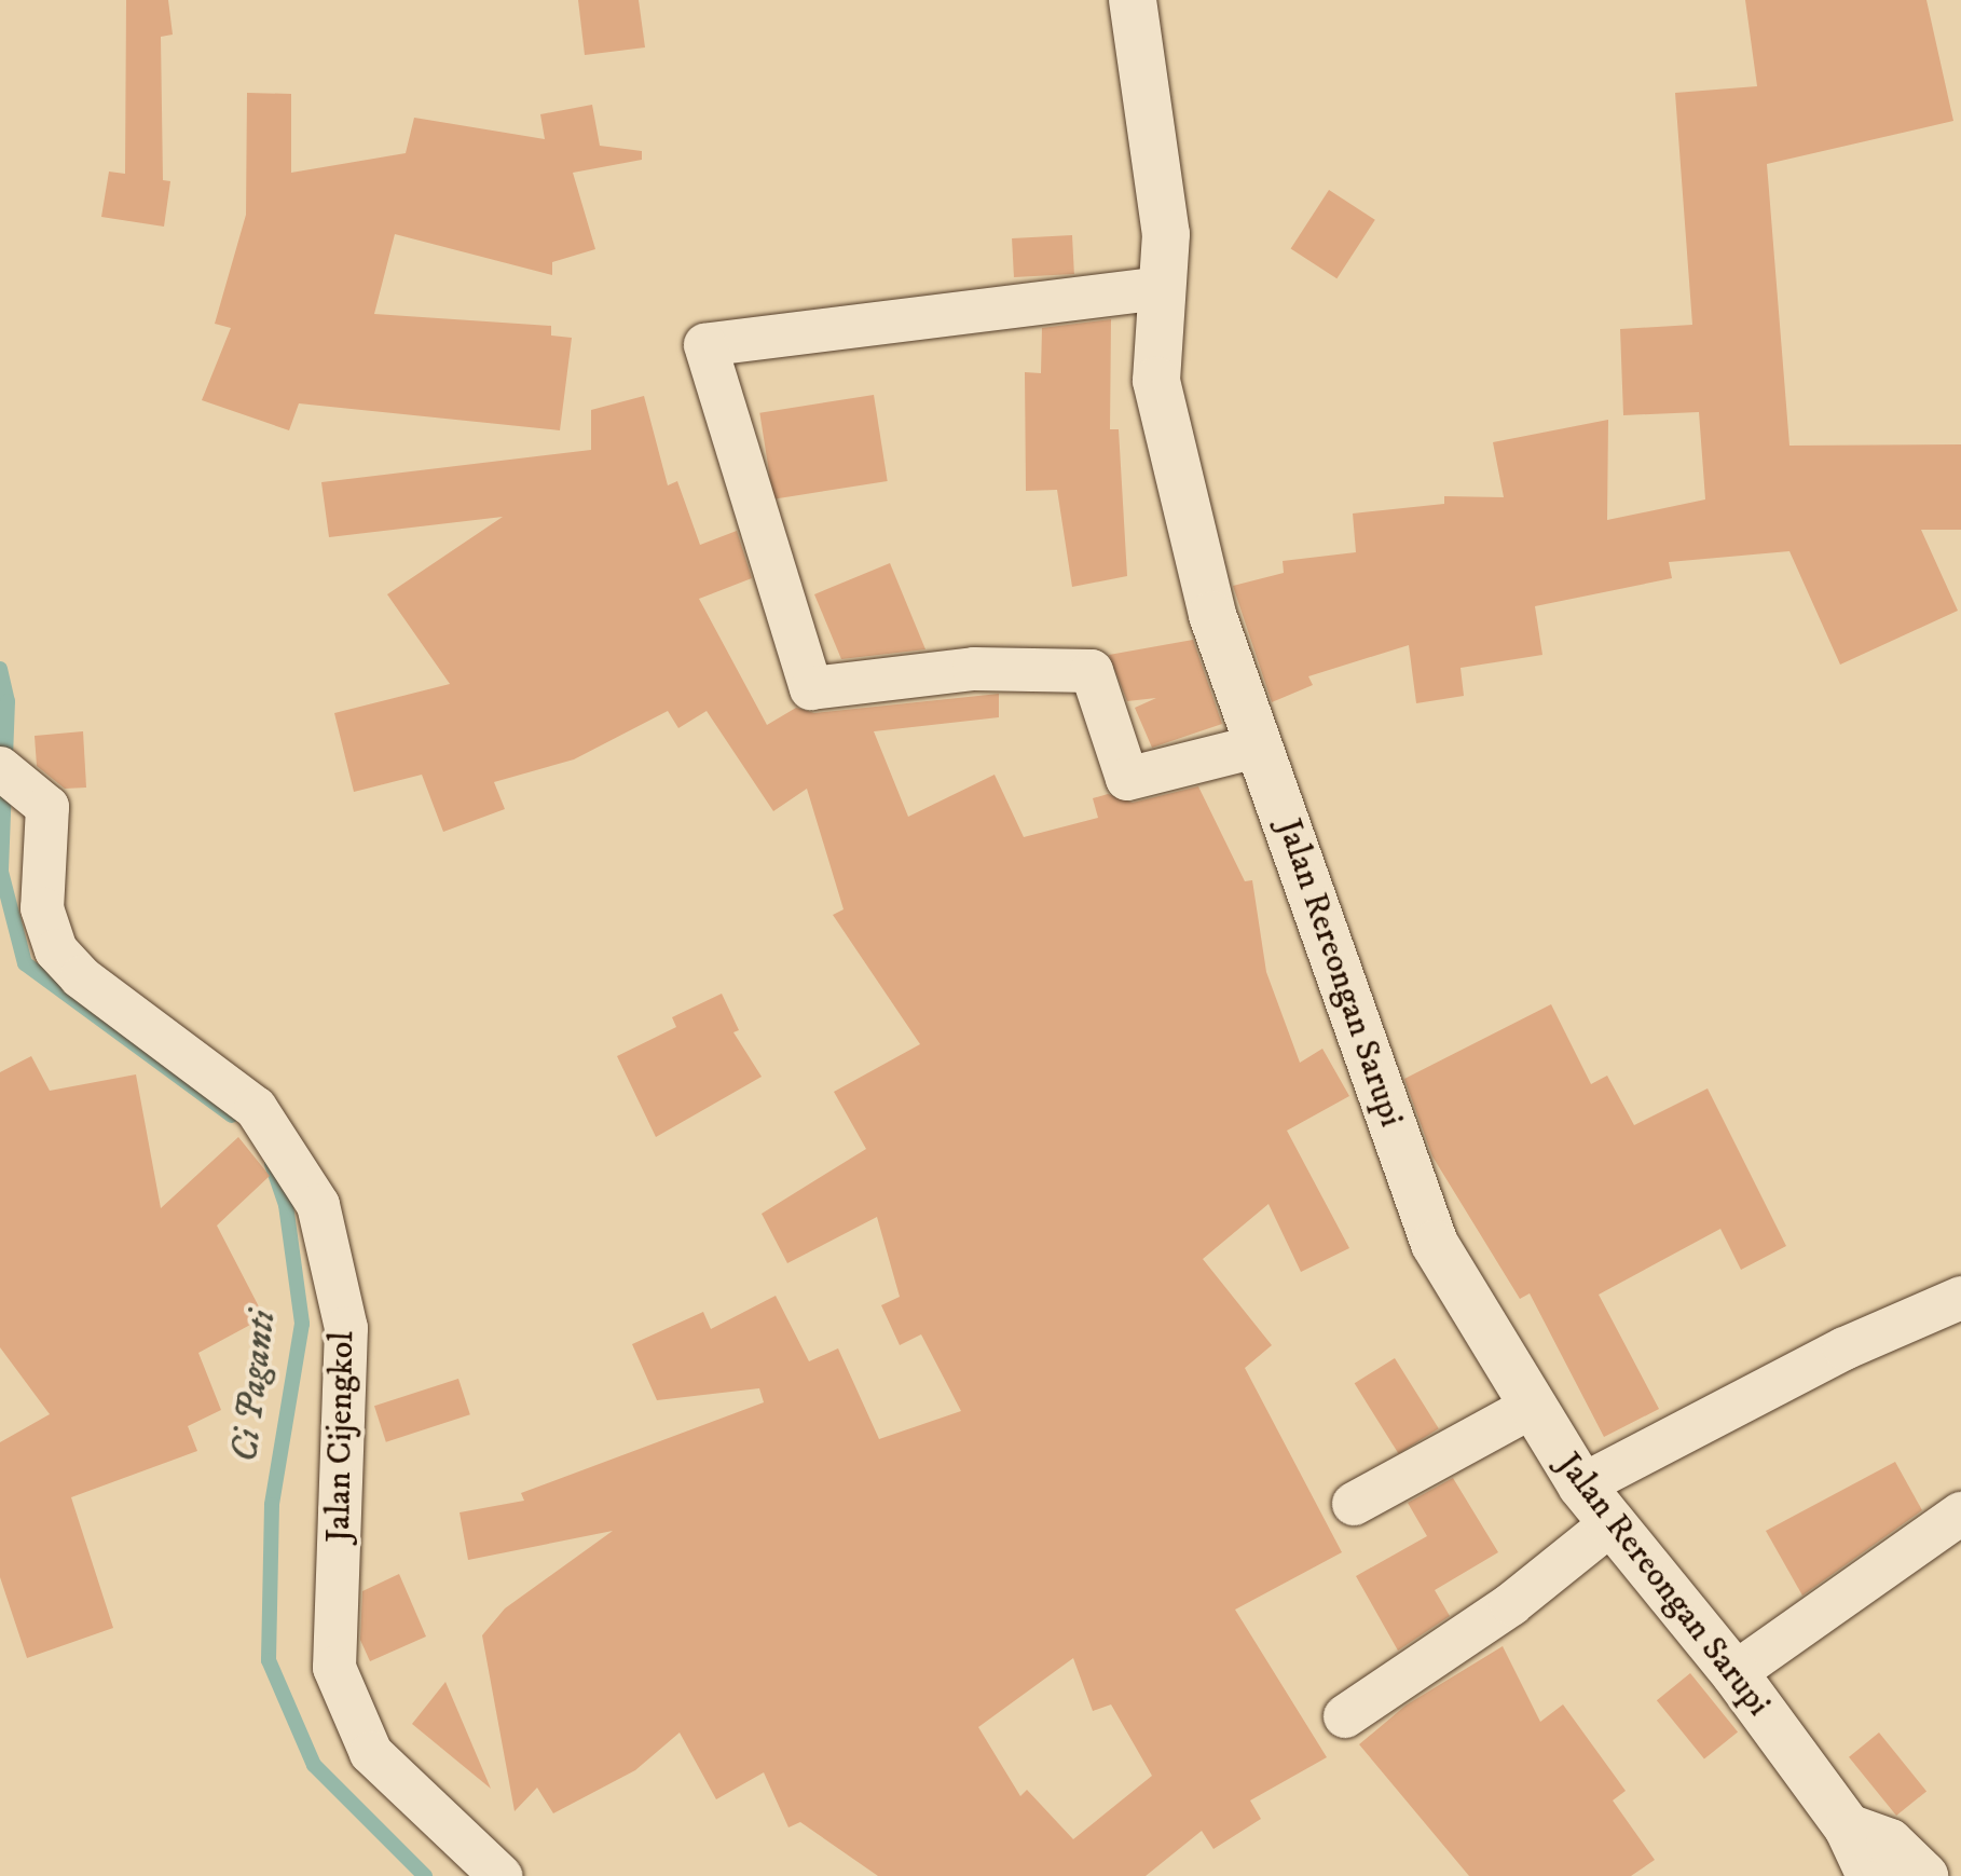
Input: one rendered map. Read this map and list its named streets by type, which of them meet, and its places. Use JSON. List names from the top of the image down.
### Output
{
  "streets": {
    "street": ["Jalan Rereongan Sarupi", "Jalan Cijengkol"]
  },
  "water": ["Ci Paganti"]
}
